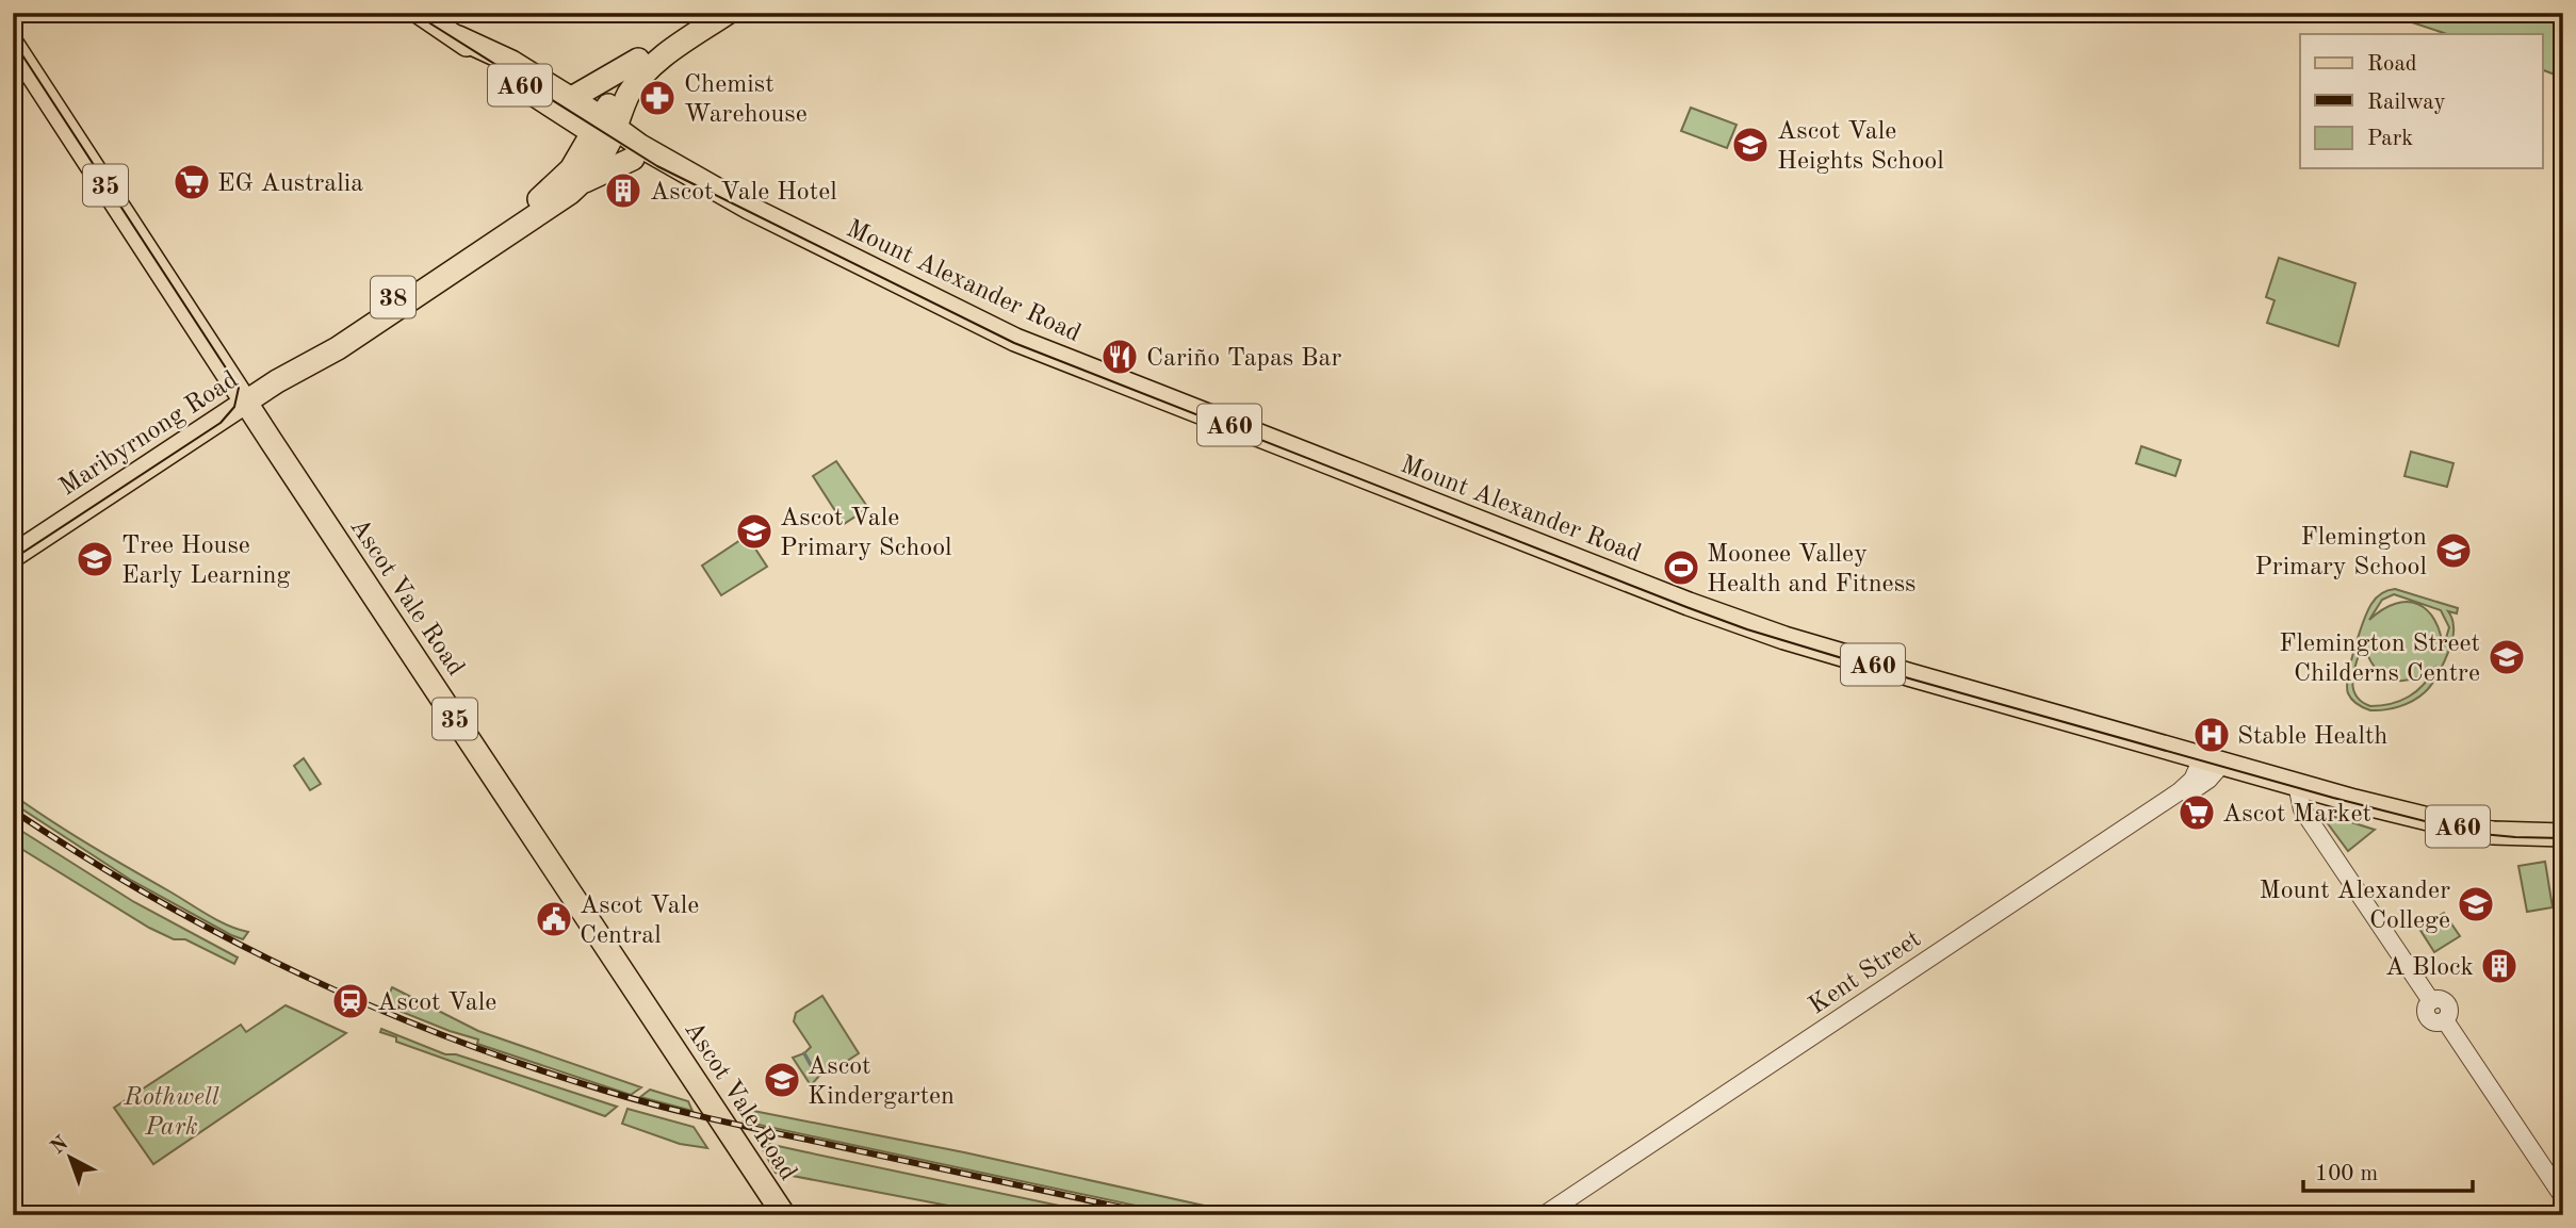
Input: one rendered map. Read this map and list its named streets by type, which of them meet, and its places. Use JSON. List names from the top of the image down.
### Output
{
  "streets": {
    "main road": [
      "A60",
      "35",
      "Mount Alexander Road",
      "38",
      "Maribyrnong Road",
      "Ascot Vale Road"
    ],
    "street": ["Kent Street"]
  },
  "crossings": [
    ["Mount Alexander Road", "38"],
    ["Mount Alexander Road", "Maribyrnong Road"],
    ["Mount Alexander Road", "Kent Street"],
    ["38", "Maribyrnong Road"],
    ["Maribyrnong Road", "Ascot Vale Road"]
  ],
  "parks": ["Rothwell Park"],
  "places": {
    "pharmacy": ["Chemist Warehouse"],
    "school or university": [
      "Ascot Vale Heights School",
      "Ascot Vale Primary School",
      "Flemington Primary School",
      "Tree House Early Learning",
      "Flemington Street Childerns Centre",
      "Mount Alexander College",
      "Ascot Kindergarten"
    ],
    "supermarket": ["EG Australia", "Ascot Market"],
    "building": ["Ascot Vale Hotel", "A Block"],
    "restaurant": ["Cariño Tapas Bar"],
    "sports": ["Moonee Valley Health and Fitness"],
    "hospital": ["Stable Health"],
    "public building": ["Ascot Vale Central"],
    "station": ["Ascot Vale"]
  },
  "legend": ["Road", "Railway", "Park"],
  "scale_bar": "100 m",
  "north": "top left"
}
